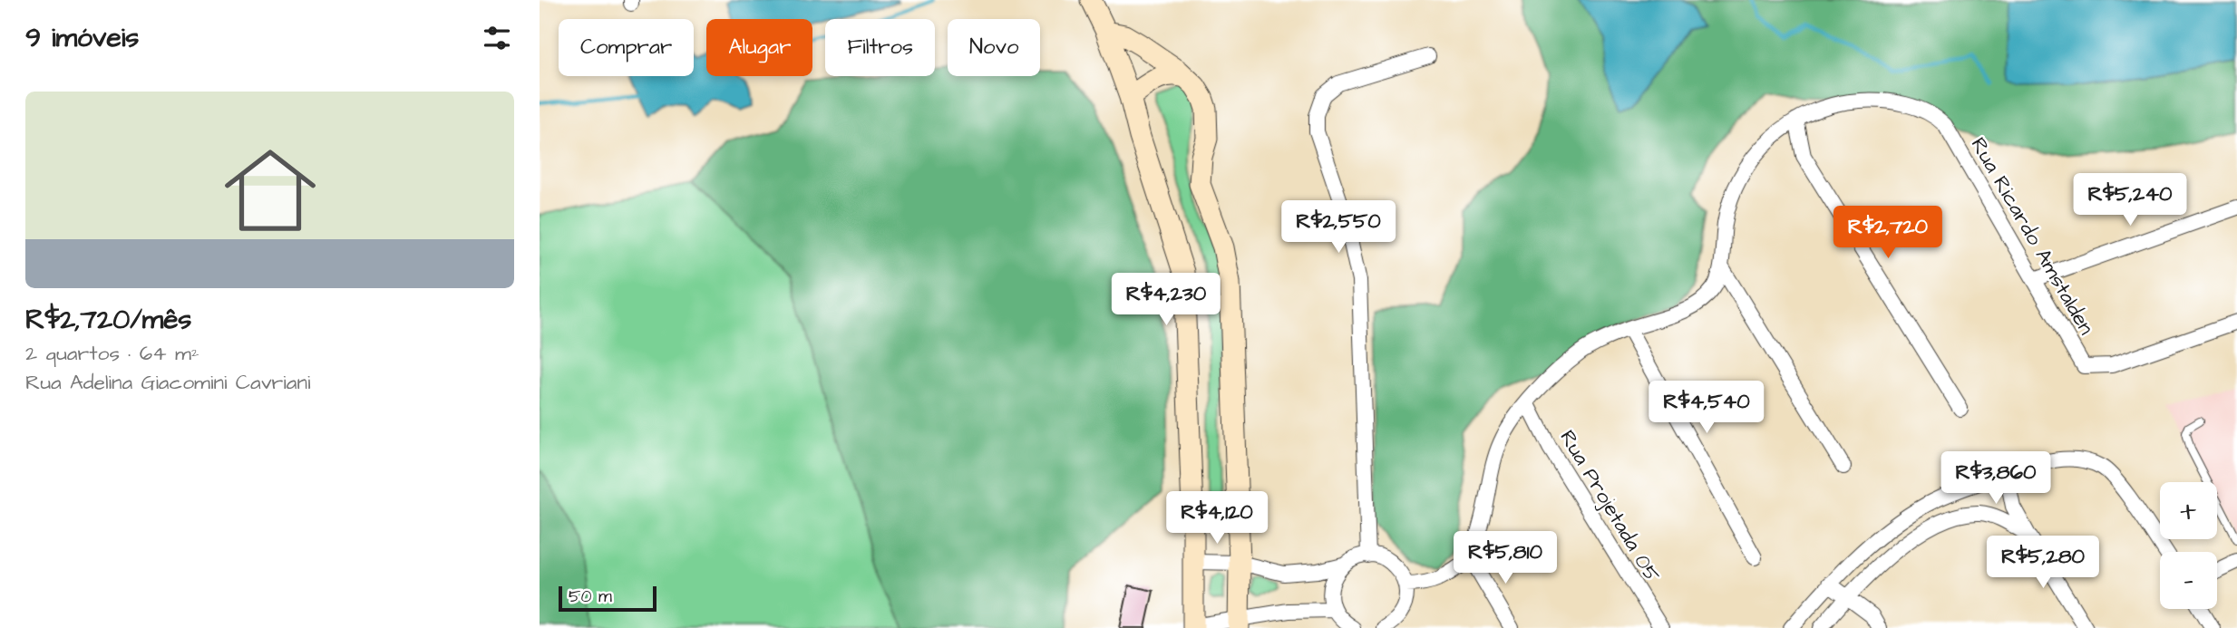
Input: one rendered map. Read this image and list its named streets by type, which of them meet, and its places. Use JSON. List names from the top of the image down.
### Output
{
  "streets": {
    "street": ["Rua Ricardo Amstalden", "Rua Projetada 05"]
  },
  "scale_bar": "50 m",
  "page": {
    "heading": "9 imóveis",
    "chip": [
      "Comprar",
      "Alugar",
      "Filtros",
      "Novo"
    ],
    "list": [
      {
        "name": "R$2,720/mês",
        "note": "2 quartos · 64 m² · Rua Adelina Giacomini Cavriani"
      }
    ],
    "price": [
      "R$5,240",
      "R$2,550",
      "R$2,720",
      "R$4,230",
      "R$4,540",
      "R$3,860",
      "R$4,120",
      "R$5,810",
      "R$5,280"
    ],
    "map_buttons": ["+", "−"],
    "scale": "50 m"
  }
}
